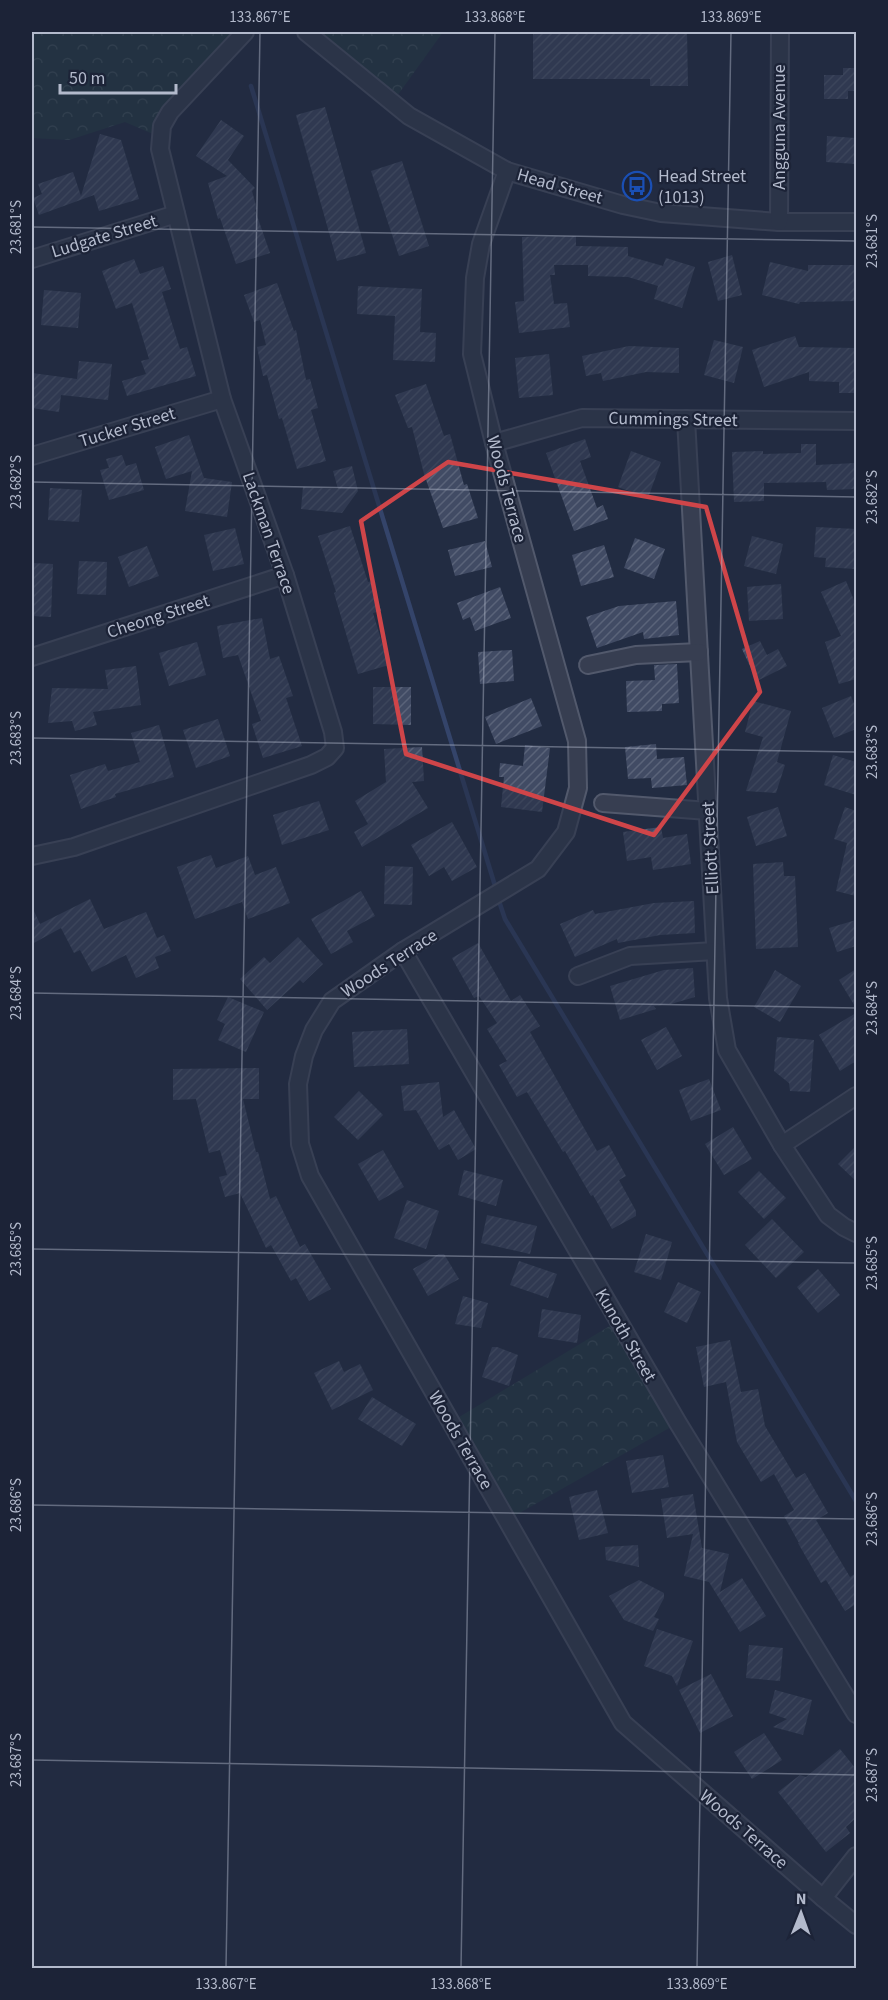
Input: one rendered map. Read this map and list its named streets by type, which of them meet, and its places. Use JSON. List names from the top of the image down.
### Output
{
  "streets": {
    "street": [
      "Angguna Avenue",
      "Head Street",
      "Ludgate Street",
      "Cummings Street",
      "Tucker Street",
      "Woods Terrace",
      "Lackman Terrace",
      "Cheong Street",
      "Elliott Street",
      "Kunoth Street"
    ]
  },
  "crossings": [
    ["Angguna Avenue", "Head Street"],
    ["Head Street", "Woods Terrace"],
    ["Ludgate Street", "Lackman Terrace"],
    ["Cummings Street", "Woods Terrace"],
    ["Cummings Street", "Elliott Street"],
    ["Tucker Street", "Lackman Terrace"],
    ["Woods Terrace", "Kunoth Street"],
    ["Lackman Terrace", "Cheong Street"]
  ],
  "places": {
    "bus stop": ["Head Street (1013)"]
  },
  "scale_bar": "50 m",
  "north": "top",
  "coordinates": [
    "133.867°E",
    "133.868°E",
    "133.869°E",
    "23.681°S",
    "23.682°S",
    "23.683°S",
    "23.684°S",
    "23.685°S",
    "23.686°S",
    "23.687°S"
  ]
}
